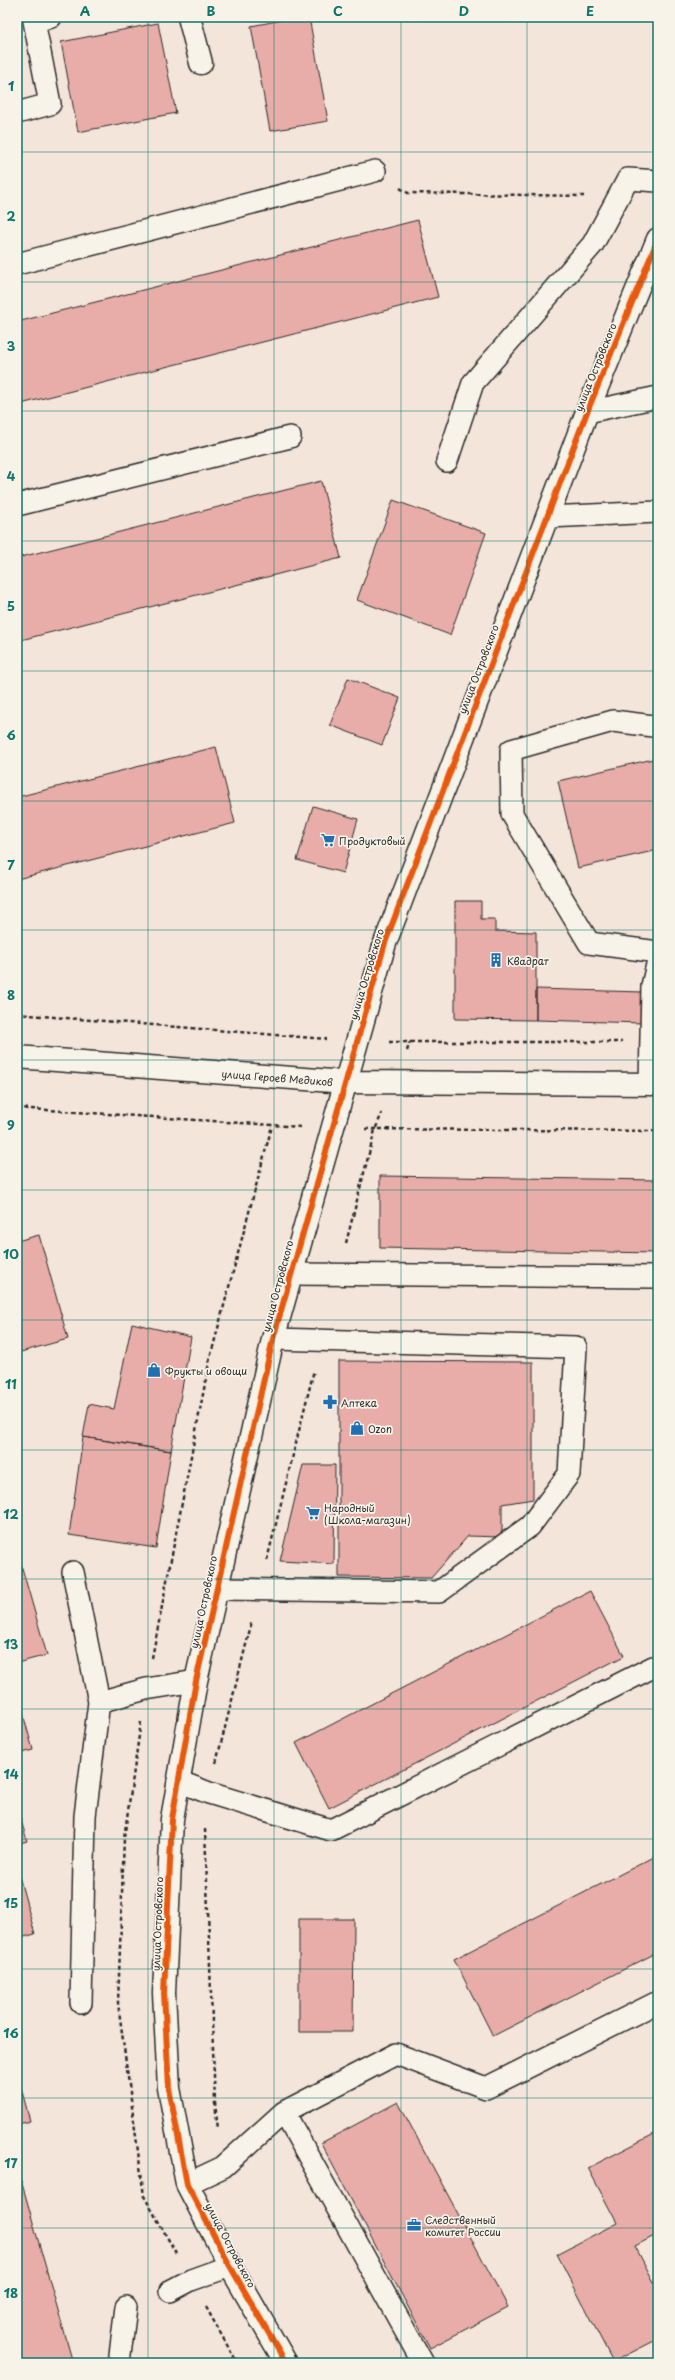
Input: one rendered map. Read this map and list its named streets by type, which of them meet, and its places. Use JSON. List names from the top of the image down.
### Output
{
  "streets": {
    "street": ["улица Островского", "улица Героев Медиков"]
  },
  "crossings": [
    ["улица Островского", "улица Героев Медиков"]
  ],
  "places": {
    "supermarket": ["Продуктовый", "Народный (Школа-магазин)"],
    "building": ["Квадрат"],
    "shop": ["Фрукты и овощи", "Ozon"],
    "pharmacy": ["Аптека"],
    "office": ["Следственный комитет России"]
  },
  "grid": {
    "columns": [
      "A",
      "B",
      "C",
      "D",
      "E"
    ],
    "rows": [
      "1",
      "2",
      "3",
      "4",
      "5",
      "6",
      "7",
      "8",
      "9",
      "10",
      "11",
      "12",
      "13",
      "14",
      "15",
      "16",
      "17",
      "18"
    ]
  }
}
